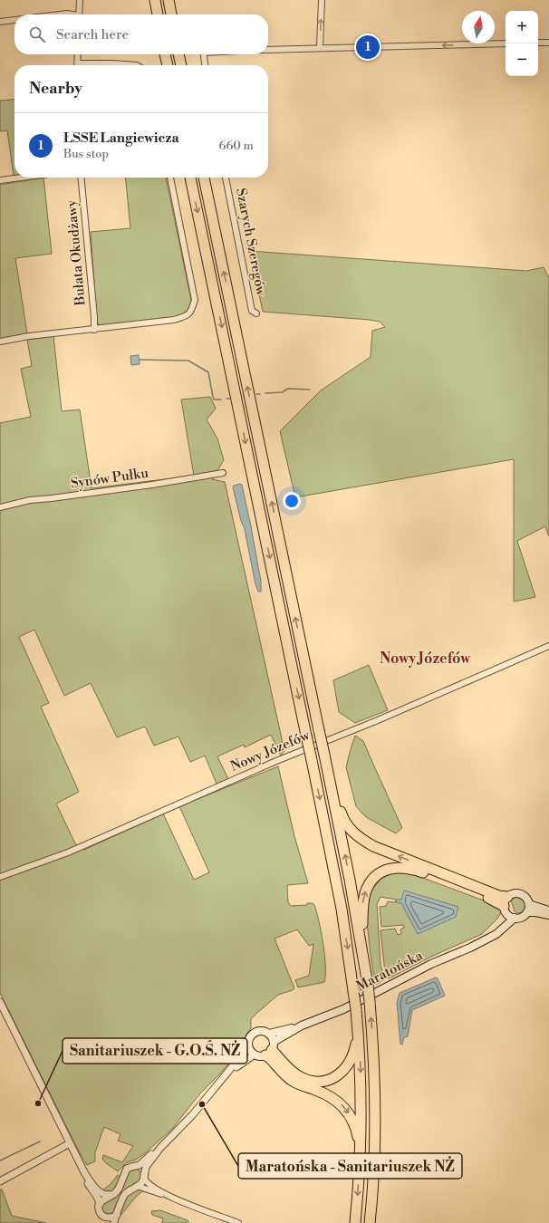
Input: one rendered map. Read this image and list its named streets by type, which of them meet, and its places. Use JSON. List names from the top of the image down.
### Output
{
  "streets": {
    "main road": ["Maratońska"],
    "street": [
      "Szarych Szeregów",
      "Bułata Okudżawy",
      "Synów Pułku",
      "Nowy Józefów"
    ]
  },
  "districts": ["Nowy Józefów"],
  "places": ["Sanitariuszek - G.O.Ś. NŻ", "Maratońska - Sanitariuszek NŻ"],
  "north": "top",
  "page": {
    "map_buttons": ["+", "−"],
    "search": "Search here",
    "pins": "1",
    "heading": "Nearby",
    "list": [
      {
        "mark": "1",
        "name": "ŁSSE Langiewicza",
        "note": "Bus stop",
        "value": "660 m"
      }
    ]
  }
}
